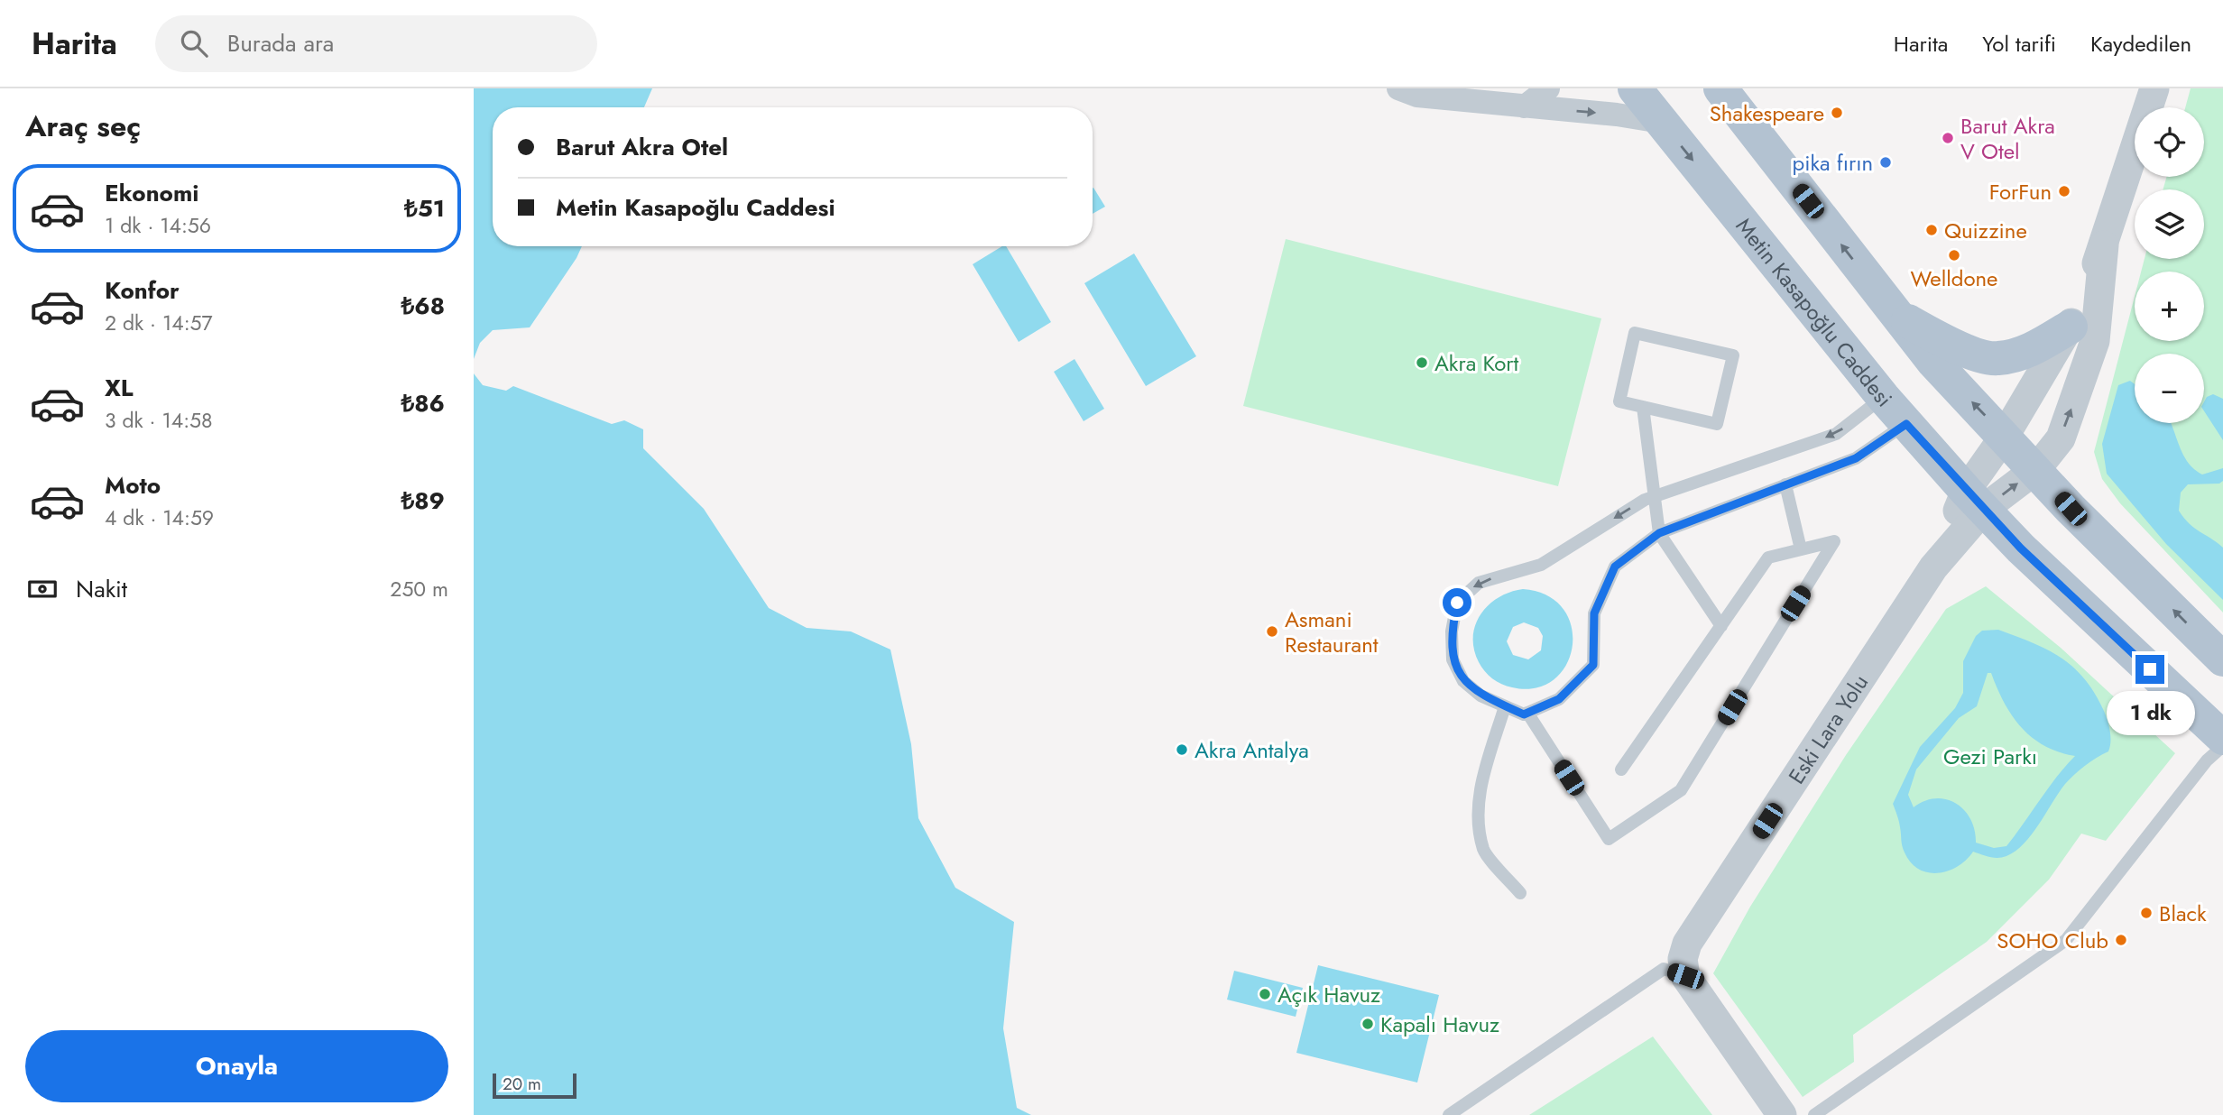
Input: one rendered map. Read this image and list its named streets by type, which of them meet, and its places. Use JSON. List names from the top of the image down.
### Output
{
  "streets": {
    "main road": ["Metin Kasapoğlu Caddesi"],
    "street": ["Eski Lara Yolu"]
  },
  "crossings": [
    ["Metin Kasapoğlu Caddesi", "Eski Lara Yolu"]
  ],
  "parks": ["Gezi Parkı"],
  "places": [
    "Shakespeare",
    "Barut Akra V Otel",
    "pika fırın",
    "ForFun",
    "Quizzine",
    "Welldone",
    "Akra Kort",
    "Asmani Restaurant",
    "Akra Antalya",
    "Black",
    "SOHO Club",
    "Açık Havuz",
    "Kapalı Havuz"
  ],
  "scale_bar": "20 m",
  "page": {
    "header": "Harita",
    "search": "Burada ara",
    "nav": ["Harita", "Yol tarifi", "Kaydedilen"],
    "heading": "Araç seç",
    "map_buttons": ["+", "−"],
    "banner": ["Barut Akra Otel", "Metin Kasapoğlu Caddesi"],
    "list": [
      {
        "name": "Ekonomi",
        "note": "1 dk · 14:56",
        "value": "₺51"
      },
      {
        "name": "Konfor",
        "note": "2 dk · 14:57",
        "value": "₺68"
      },
      {
        "name": "XL",
        "note": "3 dk · 14:58",
        "value": "₺86"
      },
      {
        "name": "Moto",
        "note": "4 dk · 14:59",
        "value": "₺89"
      }
    ],
    "pay": ["Nakit", "250 m"],
    "bubble": "1 dk",
    "buttons": "Onayla",
    "scale": "20 m"
  }
}
